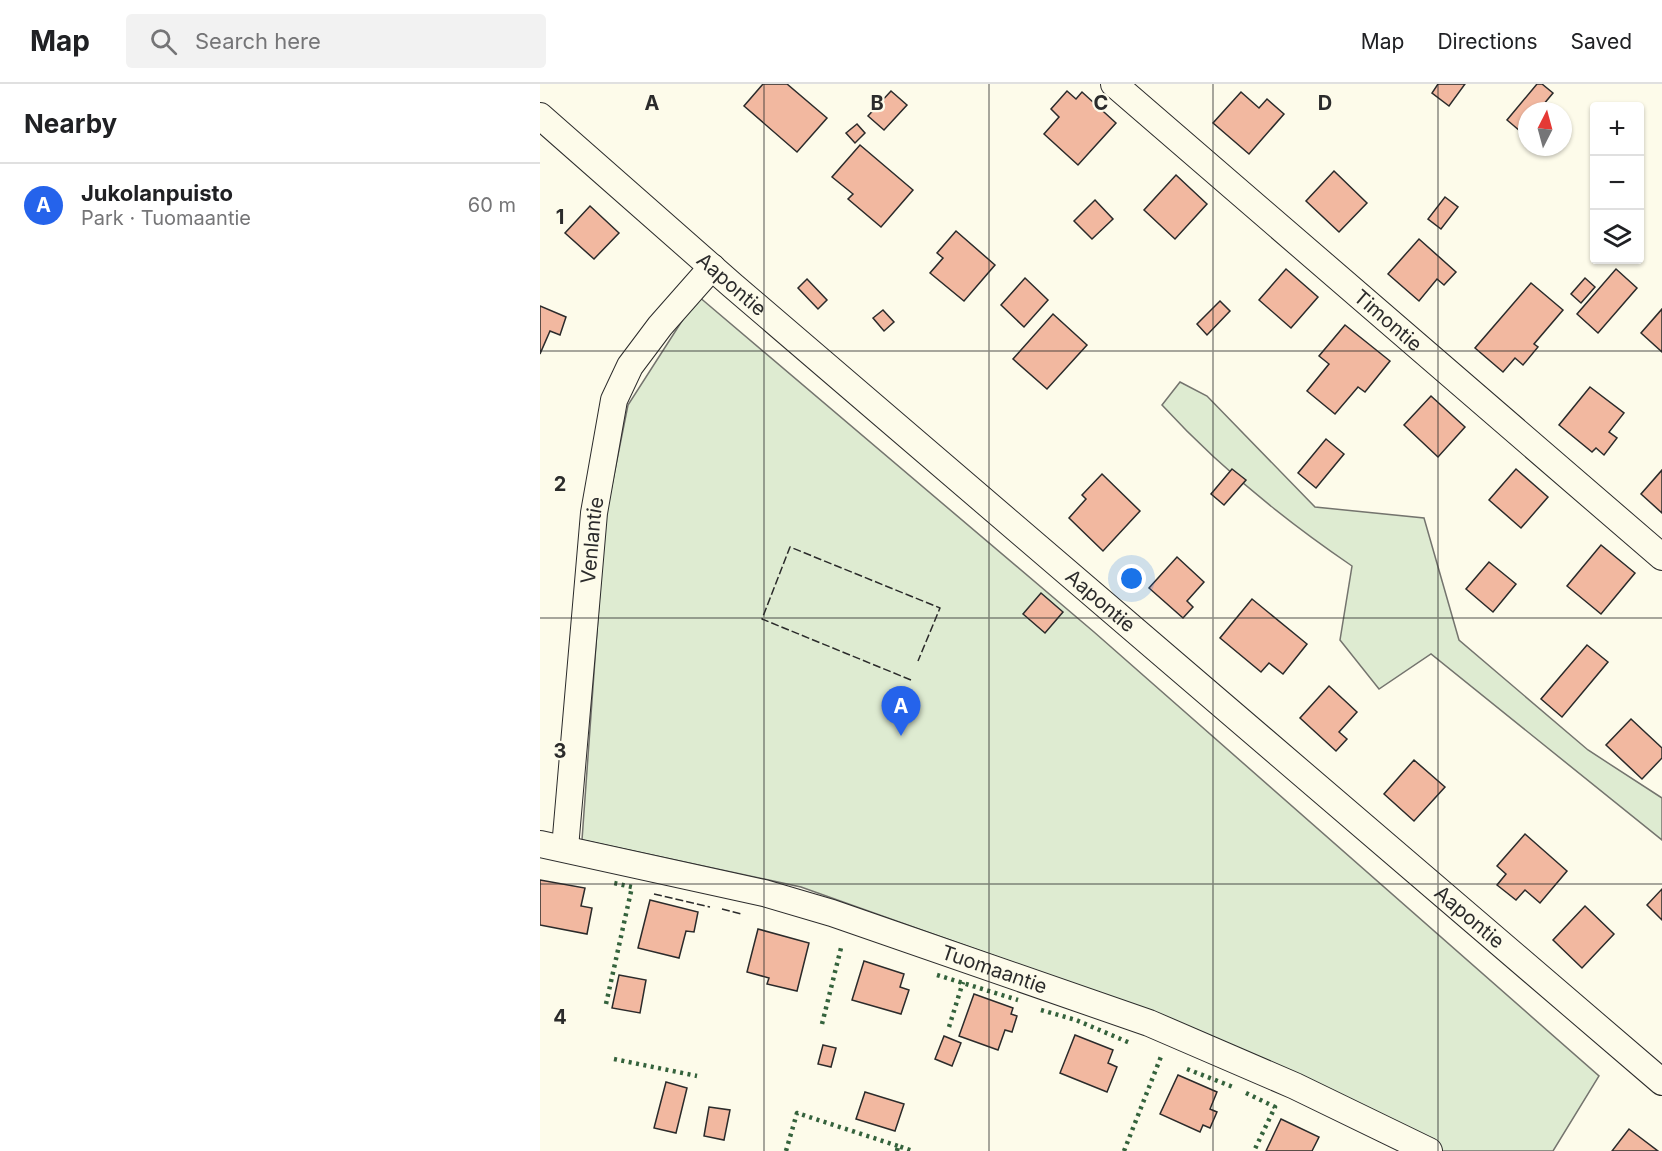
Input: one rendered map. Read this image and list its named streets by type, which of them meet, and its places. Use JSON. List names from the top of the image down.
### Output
{
  "streets": {
    "street": [
      "Aapontie",
      "Timontie",
      "Venlantie",
      "Tuomaantie"
    ]
  },
  "crossings": [
    ["Aapontie", "Venlantie"],
    ["Venlantie", "Tuomaantie"]
  ],
  "north": "top",
  "page": {
    "header": "Map",
    "search": "Search here",
    "nav": ["Map", "Directions", "Saved"],
    "heading": "Nearby",
    "map_buttons": ["+", "−"],
    "list": [
      {
        "mark": "A",
        "name": "Jukolanpuisto",
        "note": "Park · Tuomaantie",
        "value": "60 m"
      }
    ],
    "pins": "A"
  },
  "grid": {
    "columns": [
      "A",
      "B",
      "C",
      "D"
    ],
    "rows": [
      "1",
      "2",
      "3",
      "4"
    ]
  }
}
